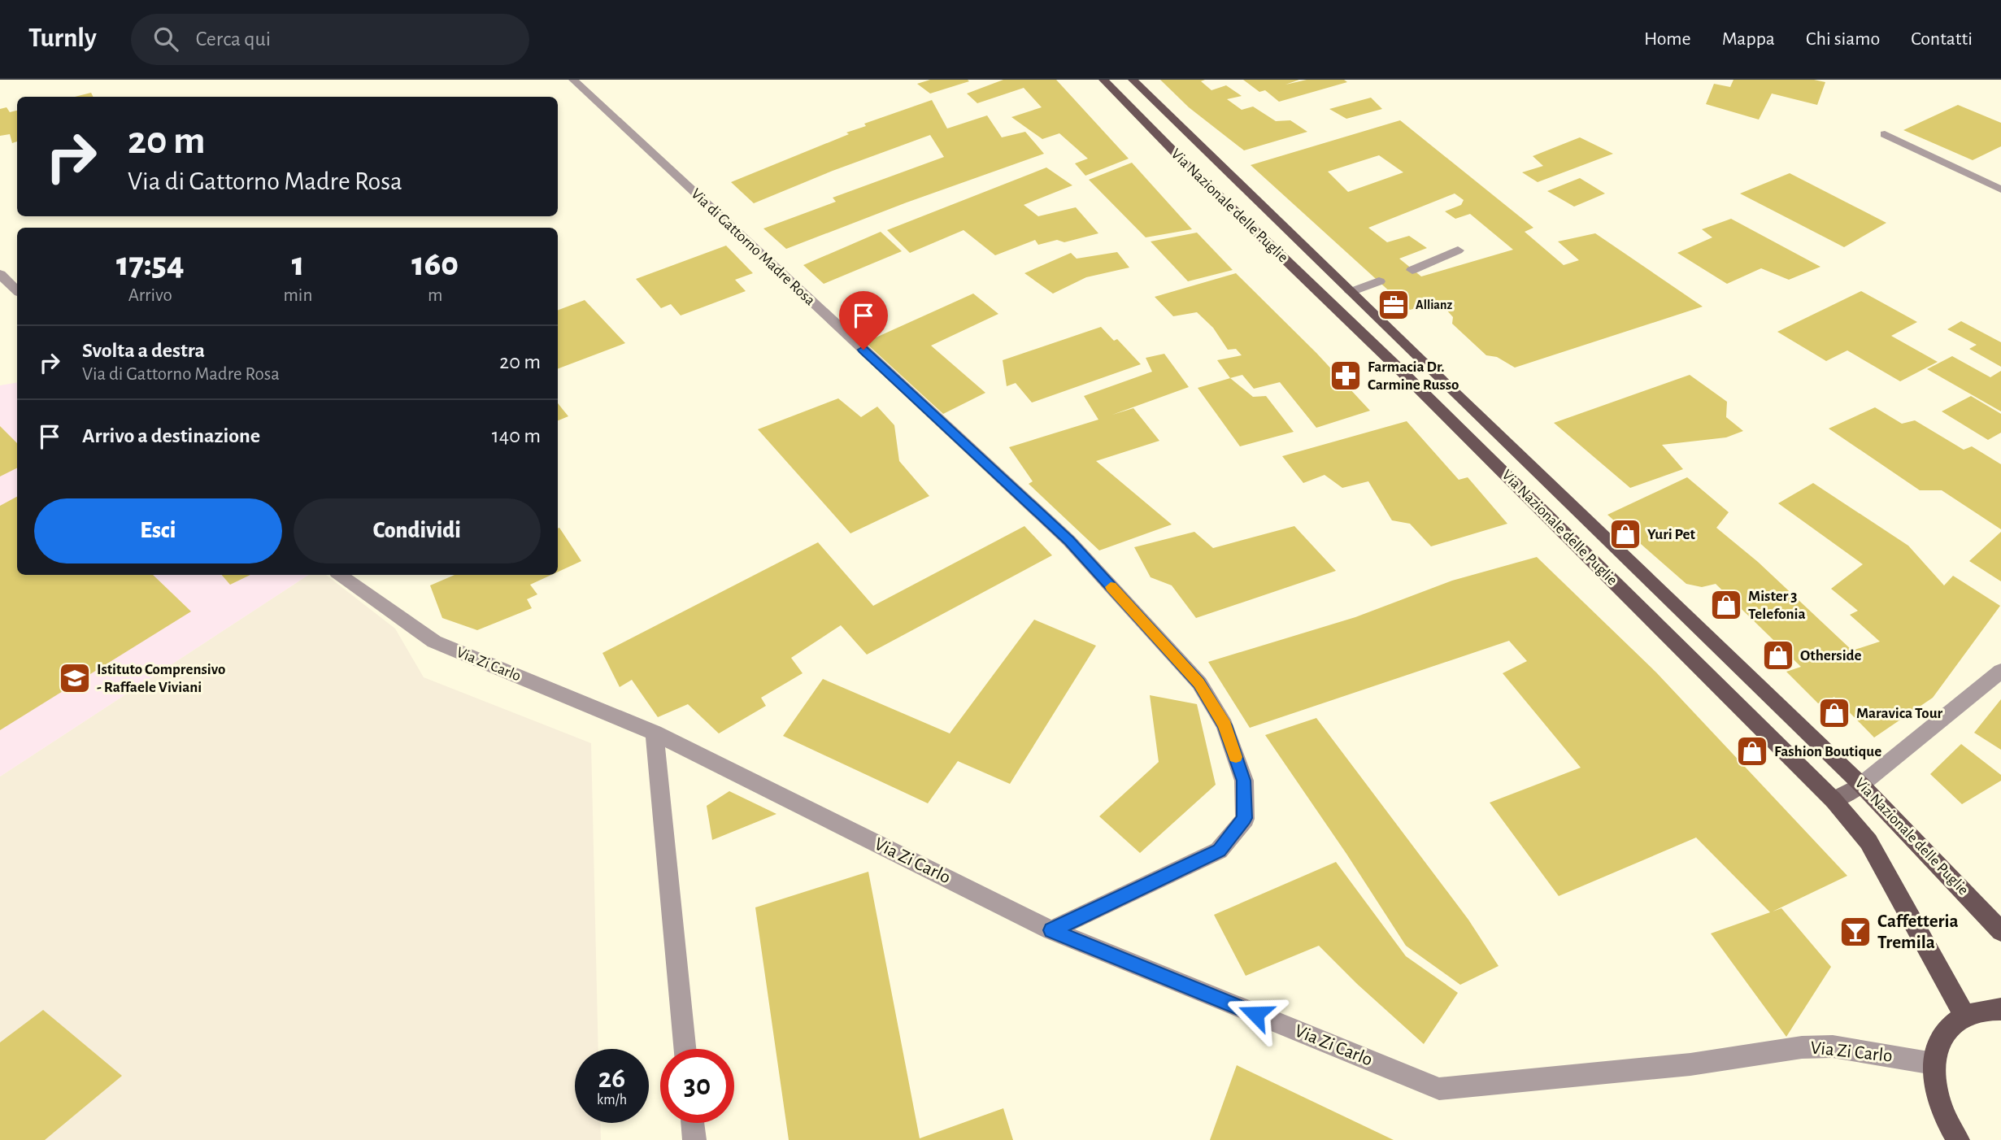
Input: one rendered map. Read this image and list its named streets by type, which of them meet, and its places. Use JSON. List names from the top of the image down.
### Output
{
  "streets": {
    "main road": ["Via Nazionale delle Puglie"],
    "street": ["Via di Gattorno Madre Rosa", "Via Zi Carlo"]
  },
  "crossings": [
    ["Via di Gattorno Madre Rosa", "Via Zi Carlo"]
  ],
  "places": {
    "office": ["Allianz"],
    "pharmacy": ["Farmacia Dr. Carmine Russo"],
    "shop": [
      "Yuri Pet",
      "Mister 3 Telefonia",
      "Otherside",
      "Maravica Tour",
      "Fashion Boutique"
    ],
    "school or university": ["Istituto Comprensivo - Raffaele Viviani"],
    "bar": ["Caffetteria Tremila"]
  },
  "page": {
    "header": "Turnly",
    "search": "Cerca qui",
    "nav": [
      "Home",
      "Mappa",
      "Chi siamo",
      "Contatti"
    ],
    "turn": ["20 m", "Via di Gattorno Madre Rosa"],
    "eta": [
      "17:54",
      "Arrivo",
      "1",
      "min",
      "160",
      "m"
    ],
    "list": [
      {
        "name": "Svolta a destra",
        "note": "Via di Gattorno Madre Rosa",
        "value": "20 m"
      },
      {
        "name": "Arrivo a destinazione",
        "value": "140 m"
      }
    ],
    "buttons": ["Esci", "Condividi"],
    "speed": "26 km/h",
    "limit": "30"
  }
}
